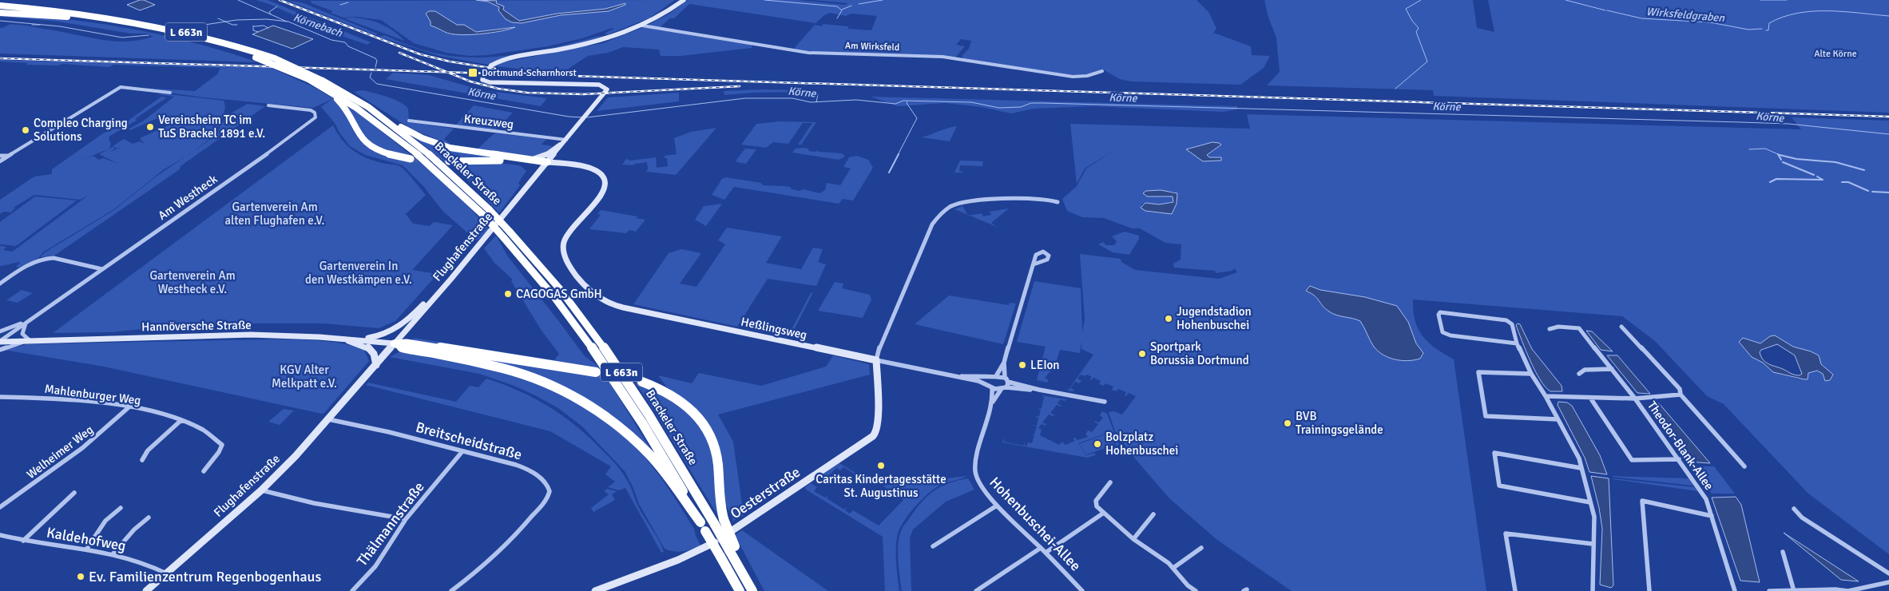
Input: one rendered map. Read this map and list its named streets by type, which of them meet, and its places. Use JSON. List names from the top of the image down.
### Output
{
  "streets": {
    "highway": ["L 663n", "Brackeler Straße"],
    "main road": [
      "Flughafenstraße",
      "Hannöversche Straße",
      "Heßlingsweg",
      "Oesterstraße"
    ],
    "street": [
      "Am Wirksfeld",
      "Kreuzweg",
      "Am Westheck",
      "Mahlenburger Weg",
      "Breitscheidstraße",
      "Theodor-Blank-Allee",
      "Welheimer Weg",
      "Thälmannstraße",
      "Hohenbuschei-Allee",
      "Kaldehofweg"
    ]
  },
  "crossings": [
    ["Am Wirksfeld", "Flughafenstraße"],
    ["Kreuzweg", "Flughafenstraße"],
    ["Am Westheck", "Hannöversche Straße"],
    ["Flughafenstraße", "Hannöversche Straße"],
    ["Flughafenstraße", "Heßlingsweg"],
    ["Flughafenstraße", "Breitscheidstraße"],
    ["Flughafenstraße", "Kaldehofweg"],
    ["Heßlingsweg", "Oesterstraße"],
    ["Mahlenburger Weg", "Welheimer Weg"],
    ["Breitscheidstraße", "Thälmannstraße"]
  ],
  "water": ["Wirksfeldgraben", "Körnebach", "Körne"],
  "parks": [
    "Alte Körne",
    "Gartenverein Am alten Flughafen e.V.",
    "Gartenverein In den Westkämpen e.V.",
    "Gartenverein Am Westheck e.V.",
    "KGV Alter Melkpatt e.V."
  ],
  "places": {
    "transit": ["Dortmund-Scharnhorst"],
    "other": [
      "Vereinsheim TC im TuS Brackel 1891 e.V.",
      "Compleo Charging Solutions",
      "CAGOGAS GmbH",
      "Jugendstadion Hohenbuschei",
      "Sportpark Borussia Dortmund",
      "LEIon",
      "BVB Trainingsgelände",
      "Bolzplatz Hohenbuschei",
      "Caritas Kindertagesstätte St. Augustinus",
      "Ev. Familienzentrum Regenbogenhaus"
    ]
  }
}
